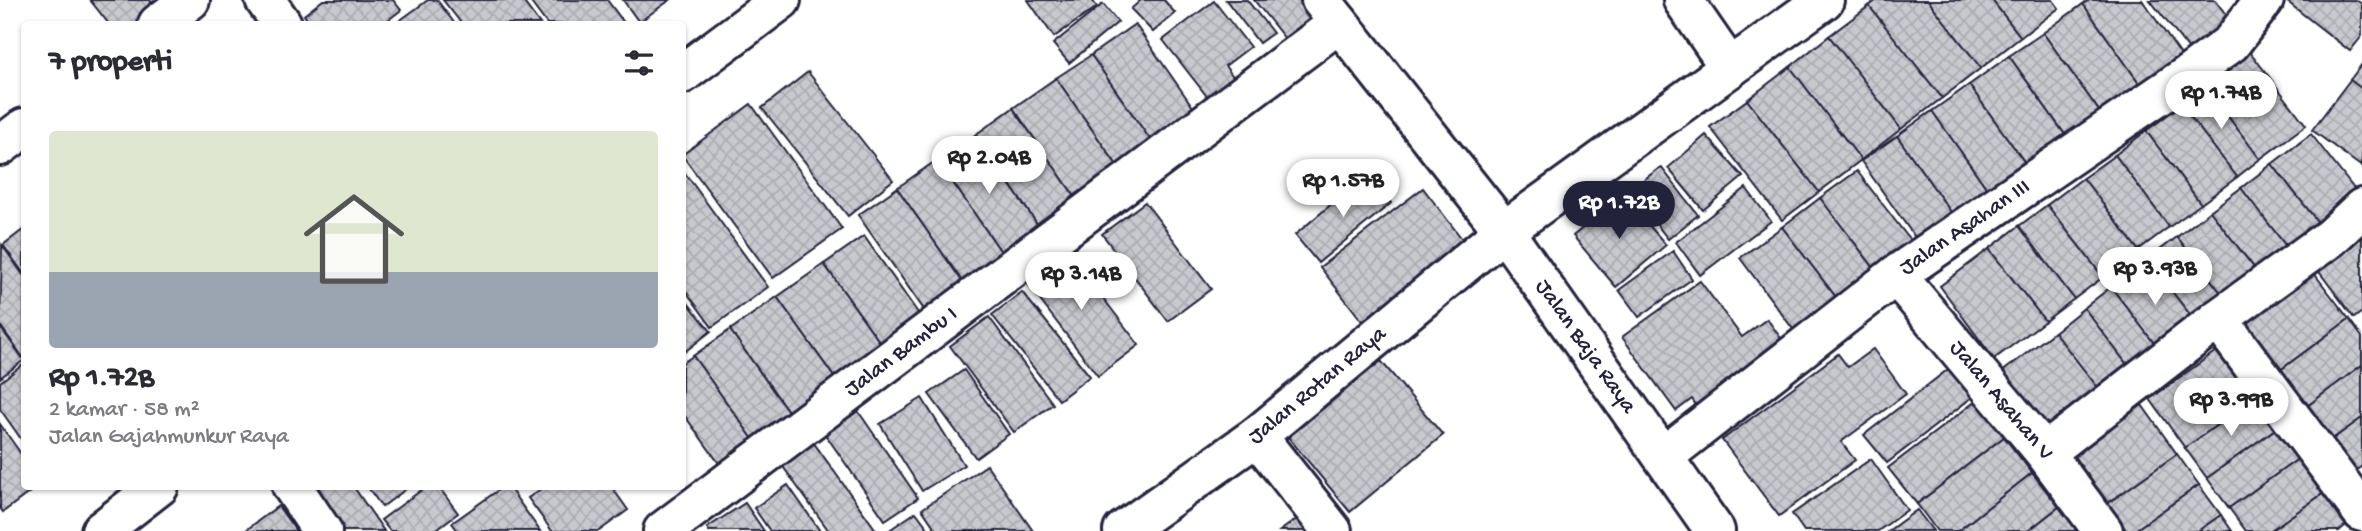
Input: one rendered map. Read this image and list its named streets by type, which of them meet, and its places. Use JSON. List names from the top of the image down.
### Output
{
  "streets": {
    "street": [
      "Jalan Asahan III",
      "Jalan Baja Raya",
      "Jalan Bambu I",
      "Jalan Rotan Raya",
      "Jalan Asahan V"
    ]
  },
  "crossings": [
    ["Jalan Asahan III", "Jalan Baja Raya"],
    ["Jalan Asahan III", "Jalan Asahan V"],
    ["Jalan Baja Raya", "Jalan Bambu I"],
    ["Jalan Baja Raya", "Jalan Rotan Raya"]
  ],
  "page": {
    "heading": "7 properti",
    "price": [
      "Rp 1.74B",
      "Rp 2.04B",
      "Rp 1.57B",
      "Rp 1.72B",
      "Rp 3.93B",
      "Rp 3.14B",
      "Rp 3.99B"
    ],
    "list": [
      {
        "name": "Rp 1.72B",
        "note": "2 kamar · 58 m² · Jalan Gajahmunkur Raya"
      }
    ]
  }
}
